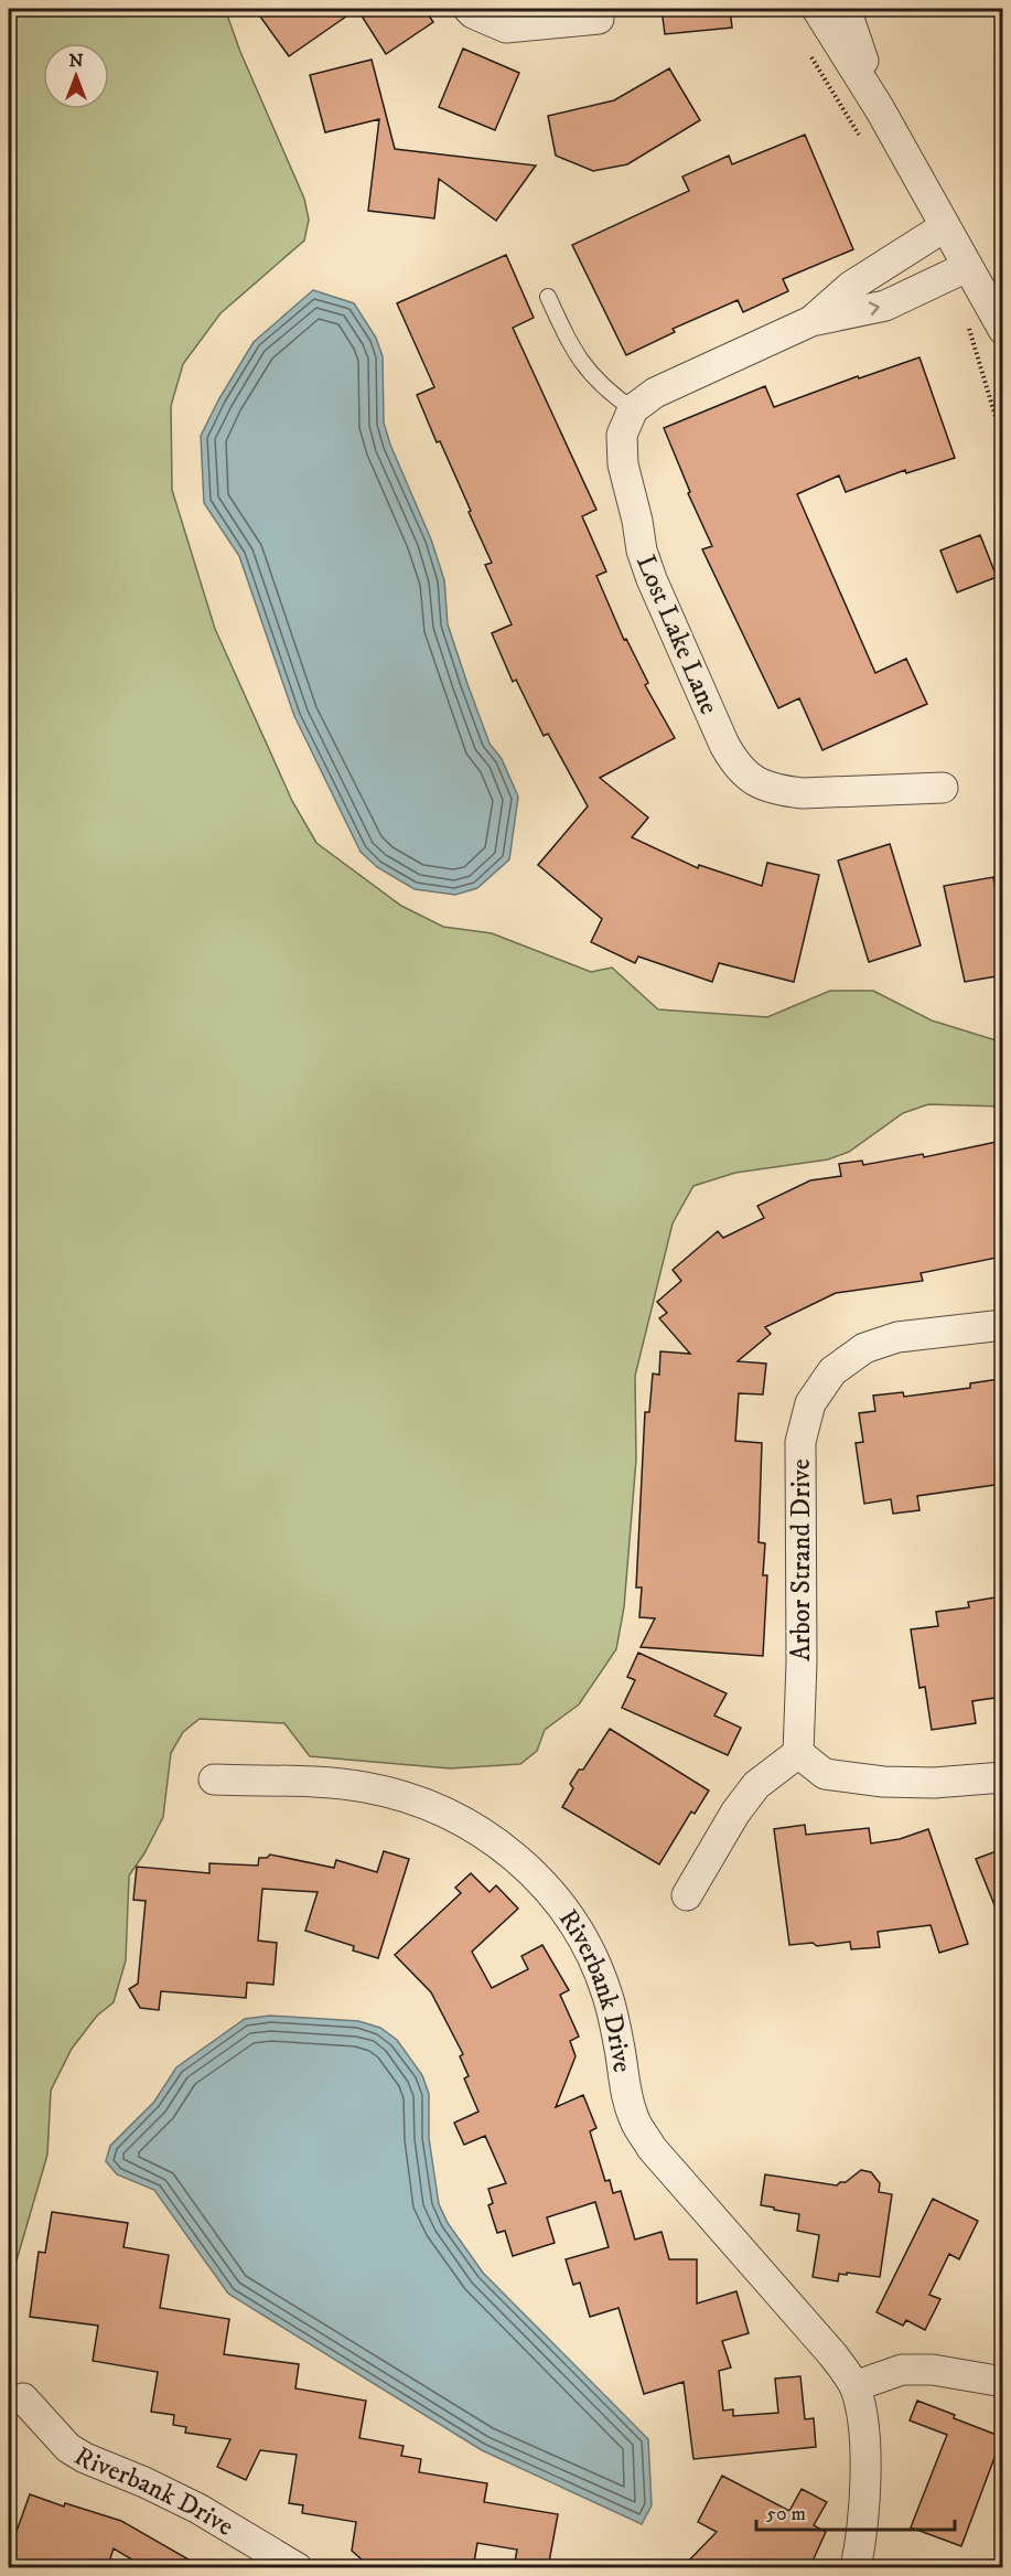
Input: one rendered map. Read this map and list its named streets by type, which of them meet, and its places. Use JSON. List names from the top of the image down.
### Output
{
  "streets": {
    "street": ["Lost Lake Lane", "Arbor Strand Drive", "Riverbank Drive"]
  },
  "scale_bar": "50 m",
  "north": "top"
}
